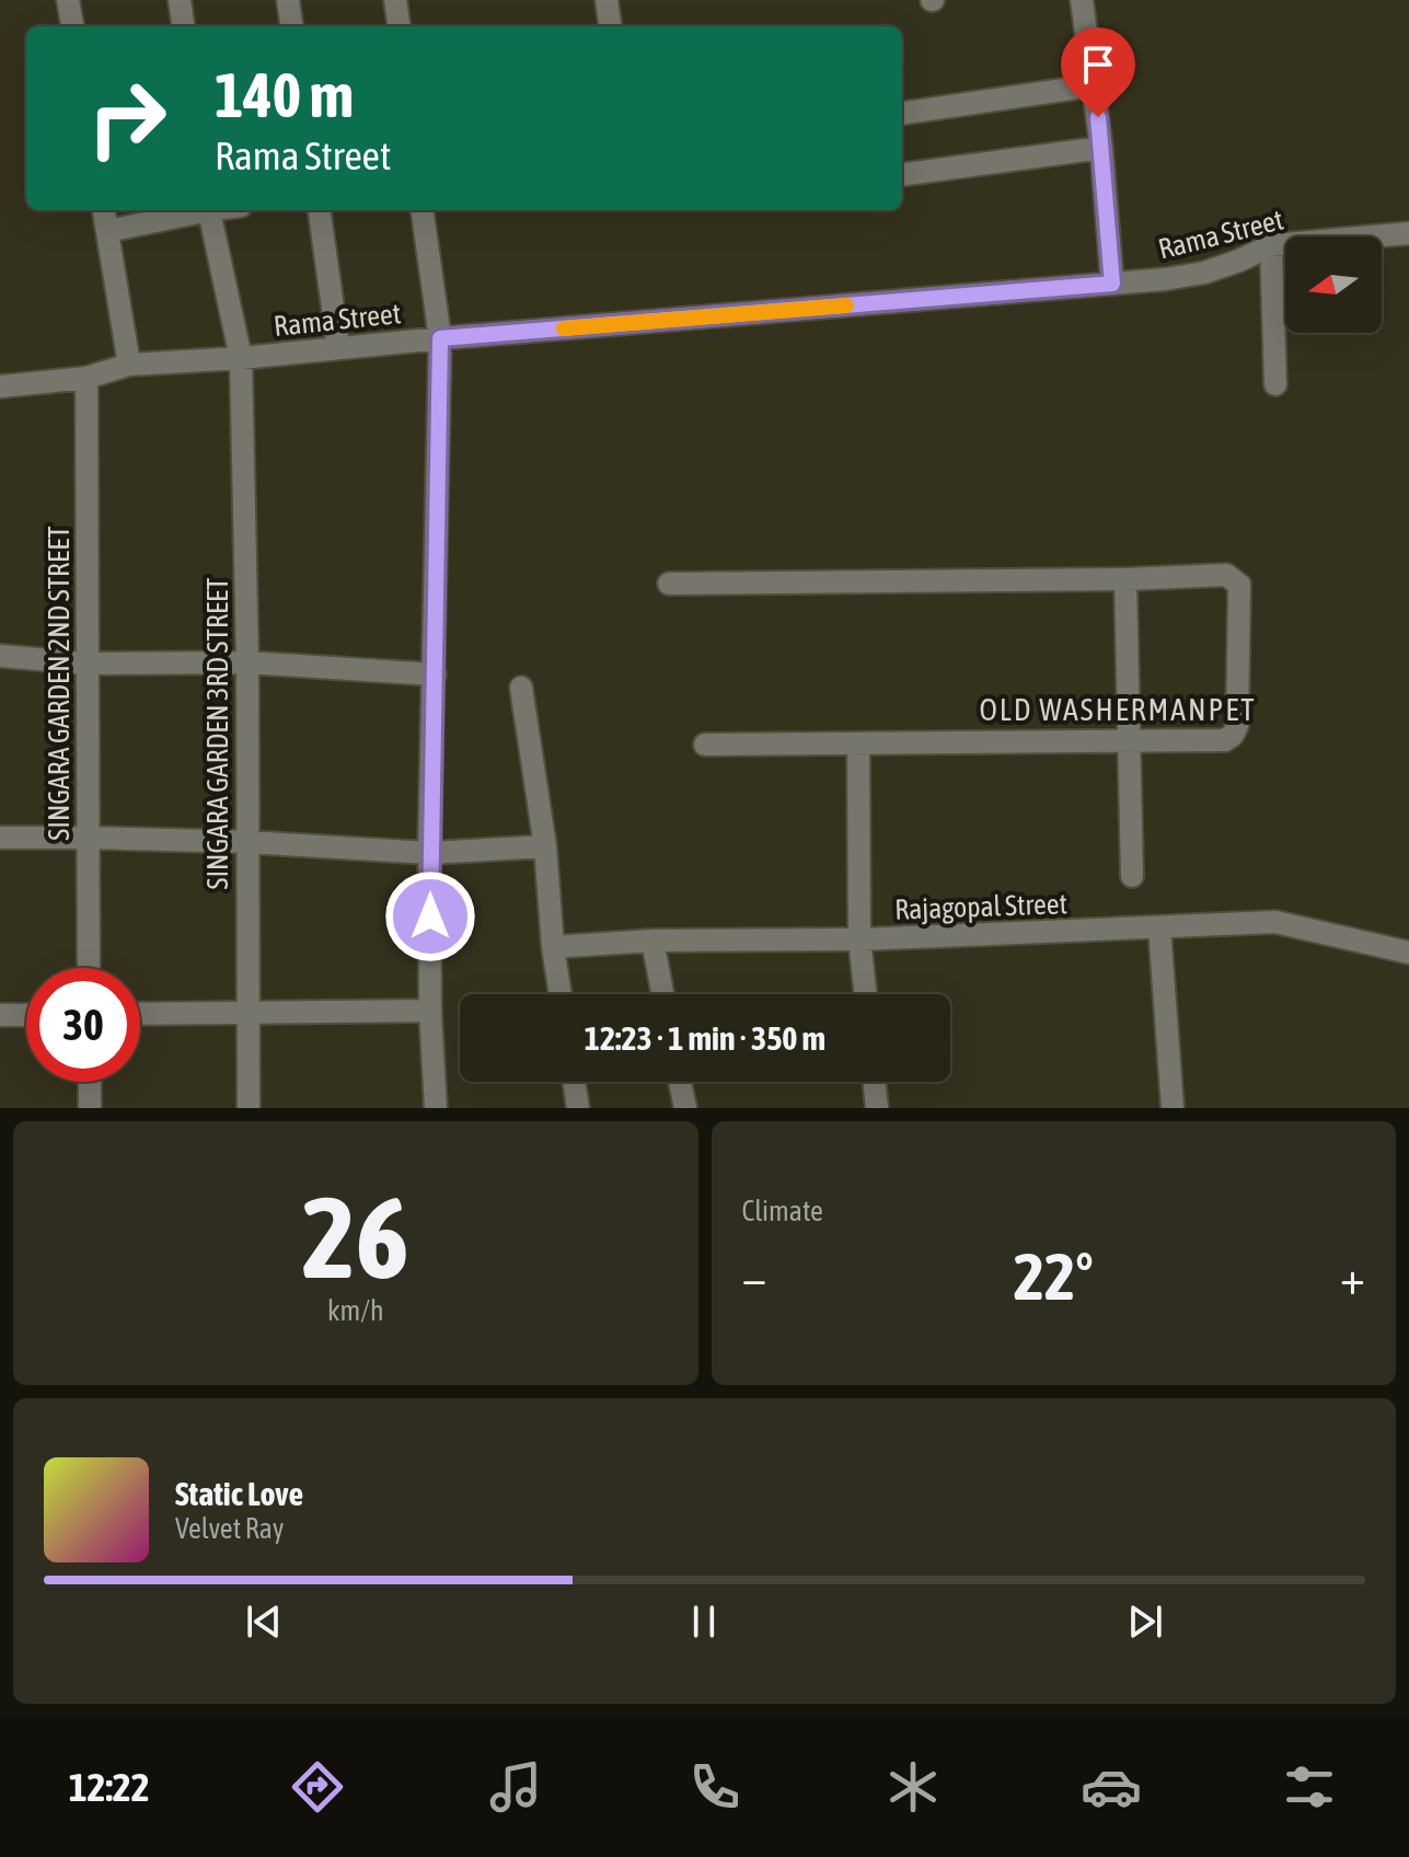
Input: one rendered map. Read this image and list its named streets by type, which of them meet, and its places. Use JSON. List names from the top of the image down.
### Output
{
  "streets": {
    "street": [
      "Rama Street",
      "SINGARA GARDEN 2ND STREET",
      "SINGARA GARDEN 3RD STREET",
      "Rajagopal Street"
    ]
  },
  "crossings": [
    ["Rama Street", "SINGARA GARDEN 2ND STREET"],
    ["Rama Street", "SINGARA GARDEN 3RD STREET"]
  ],
  "districts": ["OLD WASHERMANPET"],
  "north": "left",
  "page": {
    "turn": ["140 m", "Rama Street"],
    "limit": "30",
    "trip": "12:23 · 1 min · 350 m",
    "tile": [
      ["26", "km/h"],
      "Climate"
    ],
    "heat": ["−", "22°", "+"],
    "song": ["Static Love", "Velvet Ray"],
    "tabs": "12:22"
  }
}
